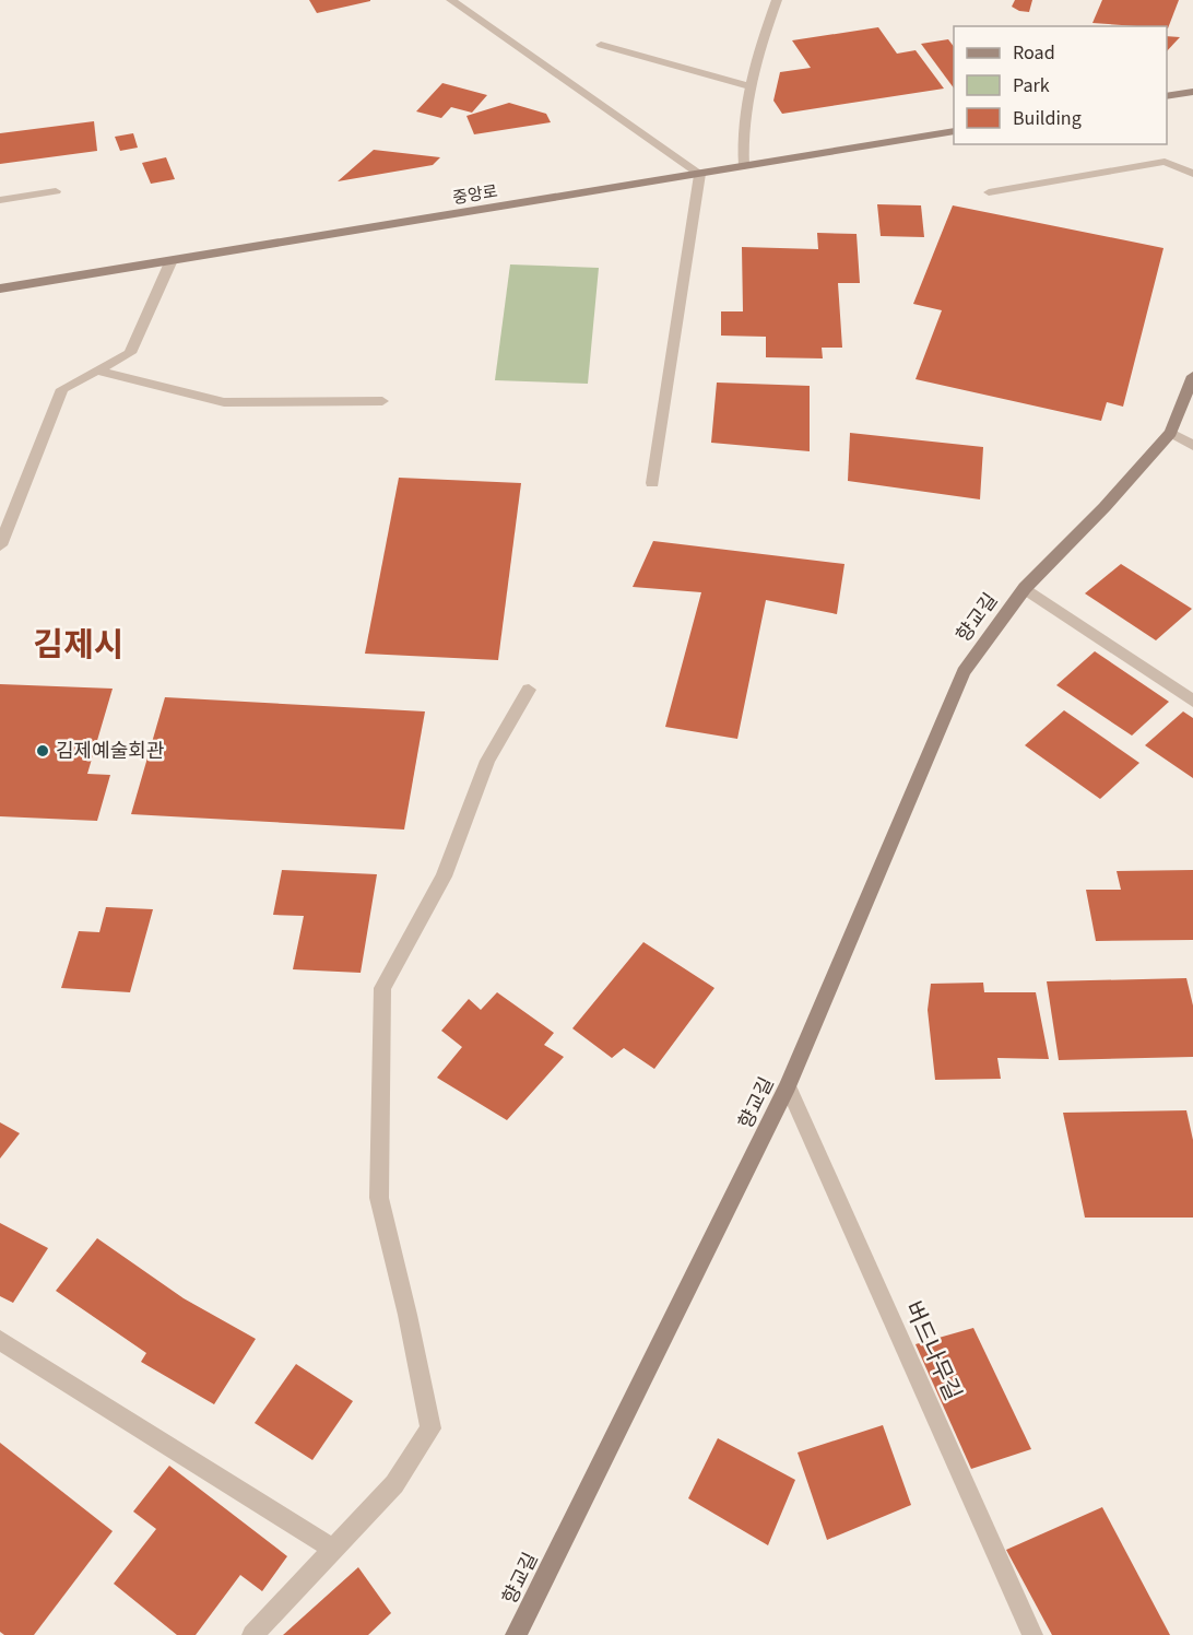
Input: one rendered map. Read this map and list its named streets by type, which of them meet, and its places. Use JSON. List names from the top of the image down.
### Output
{
  "streets": {
    "street": ["중앙로", "향교길", "버드나무길"]
  },
  "crossings": [
    ["향교길", "버드나무길"]
  ],
  "districts": ["김제시"],
  "places": ["김제예술회관"],
  "legend": ["Road", "Park", "Building"]
}
